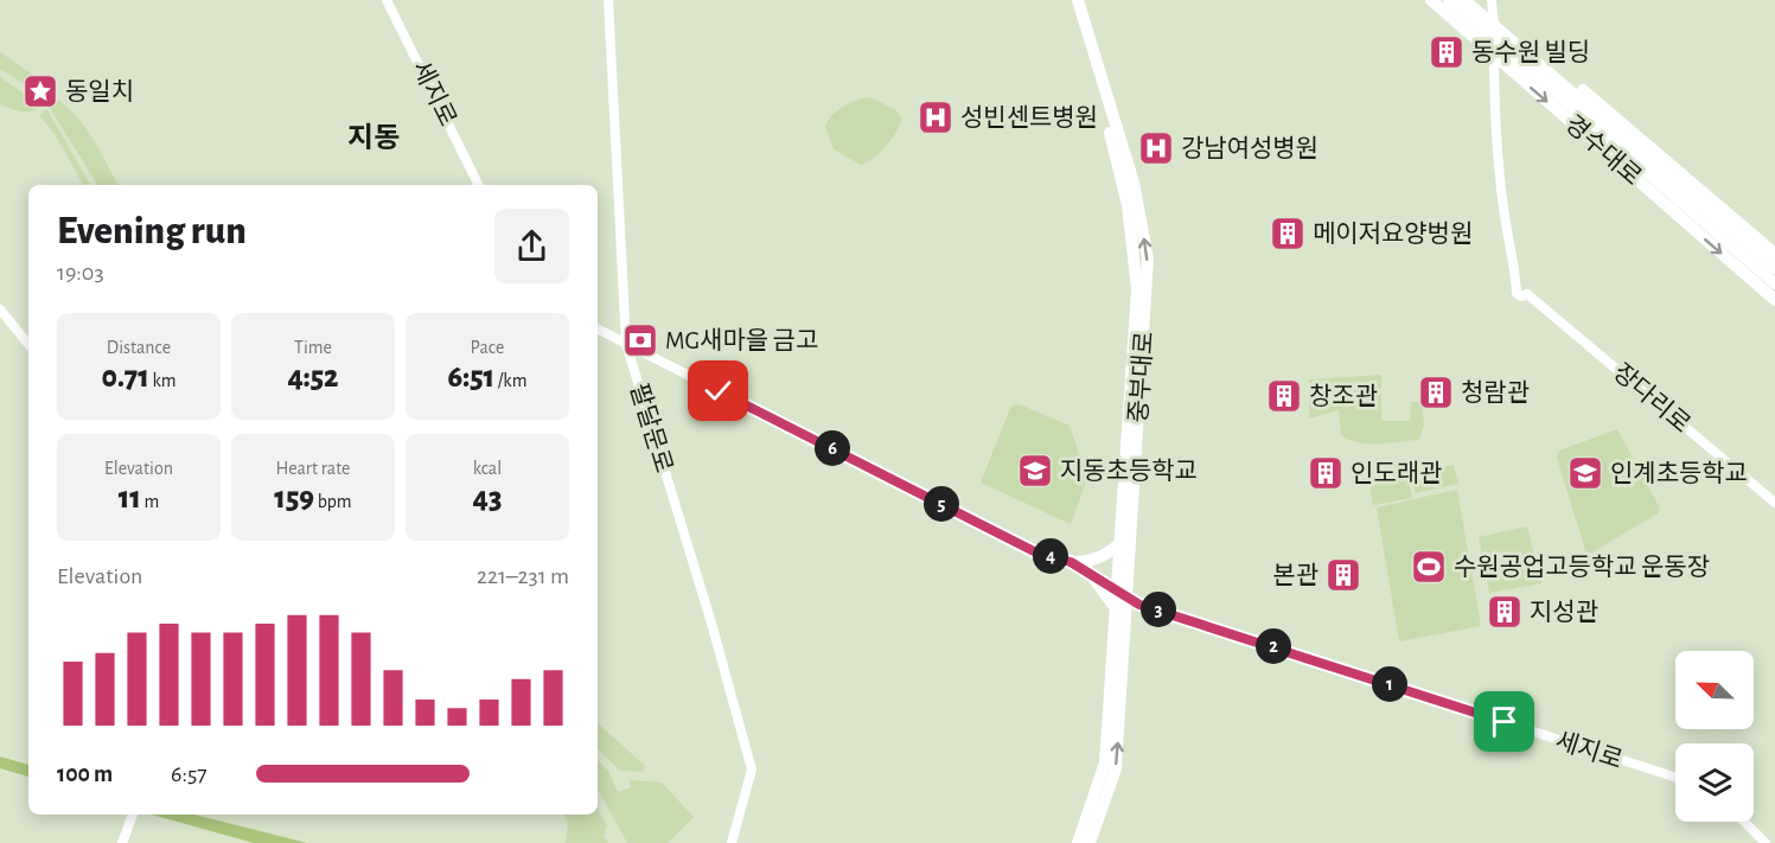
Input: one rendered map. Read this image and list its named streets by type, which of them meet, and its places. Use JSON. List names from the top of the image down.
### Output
{
  "streets": {
    "main road": ["경수대로", "중부대로"],
    "street": ["세지로", "장다리로", "팔달문로"]
  },
  "crossings": [
    ["세지로", "중부대로"],
    ["세지로", "팔달문로"],
    ["경수대로", "장다리로"]
  ],
  "districts": ["지동"],
  "places": {
    "building": [
      "동수원 빌딩",
      "메이저요양벙원",
      "청람관",
      "창조관",
      "인도래관",
      "본관",
      "지성관"
    ],
    "place": ["동일치"],
    "hospital": ["성빈센트병원", "강남여성병원"],
    "bank": ["MG새마을 금고"],
    "school or university": ["지동초등학교", "인계초등학교"],
    "sports": ["수원공업고등학교 운동장"]
  },
  "north": "top left",
  "page": {
    "heading": ["Evening run", "19:03"],
    "stats": [
      ["Distance", "0.71 km"],
      ["Time", "4:52"],
      ["Pace", "6:51 /km"],
      ["Elevation", "11 m"],
      ["Heart rate", "159 bpm"],
      ["kcal", "43"]
    ],
    "pins": [
      "6",
      "5",
      "4",
      "3",
      "2",
      "1"
    ],
    "chart": ["Elevation", "221–231 m"],
    "list": [
      {
        "name": "100 m",
        "note": "6:57"
      }
    ]
  }
}
